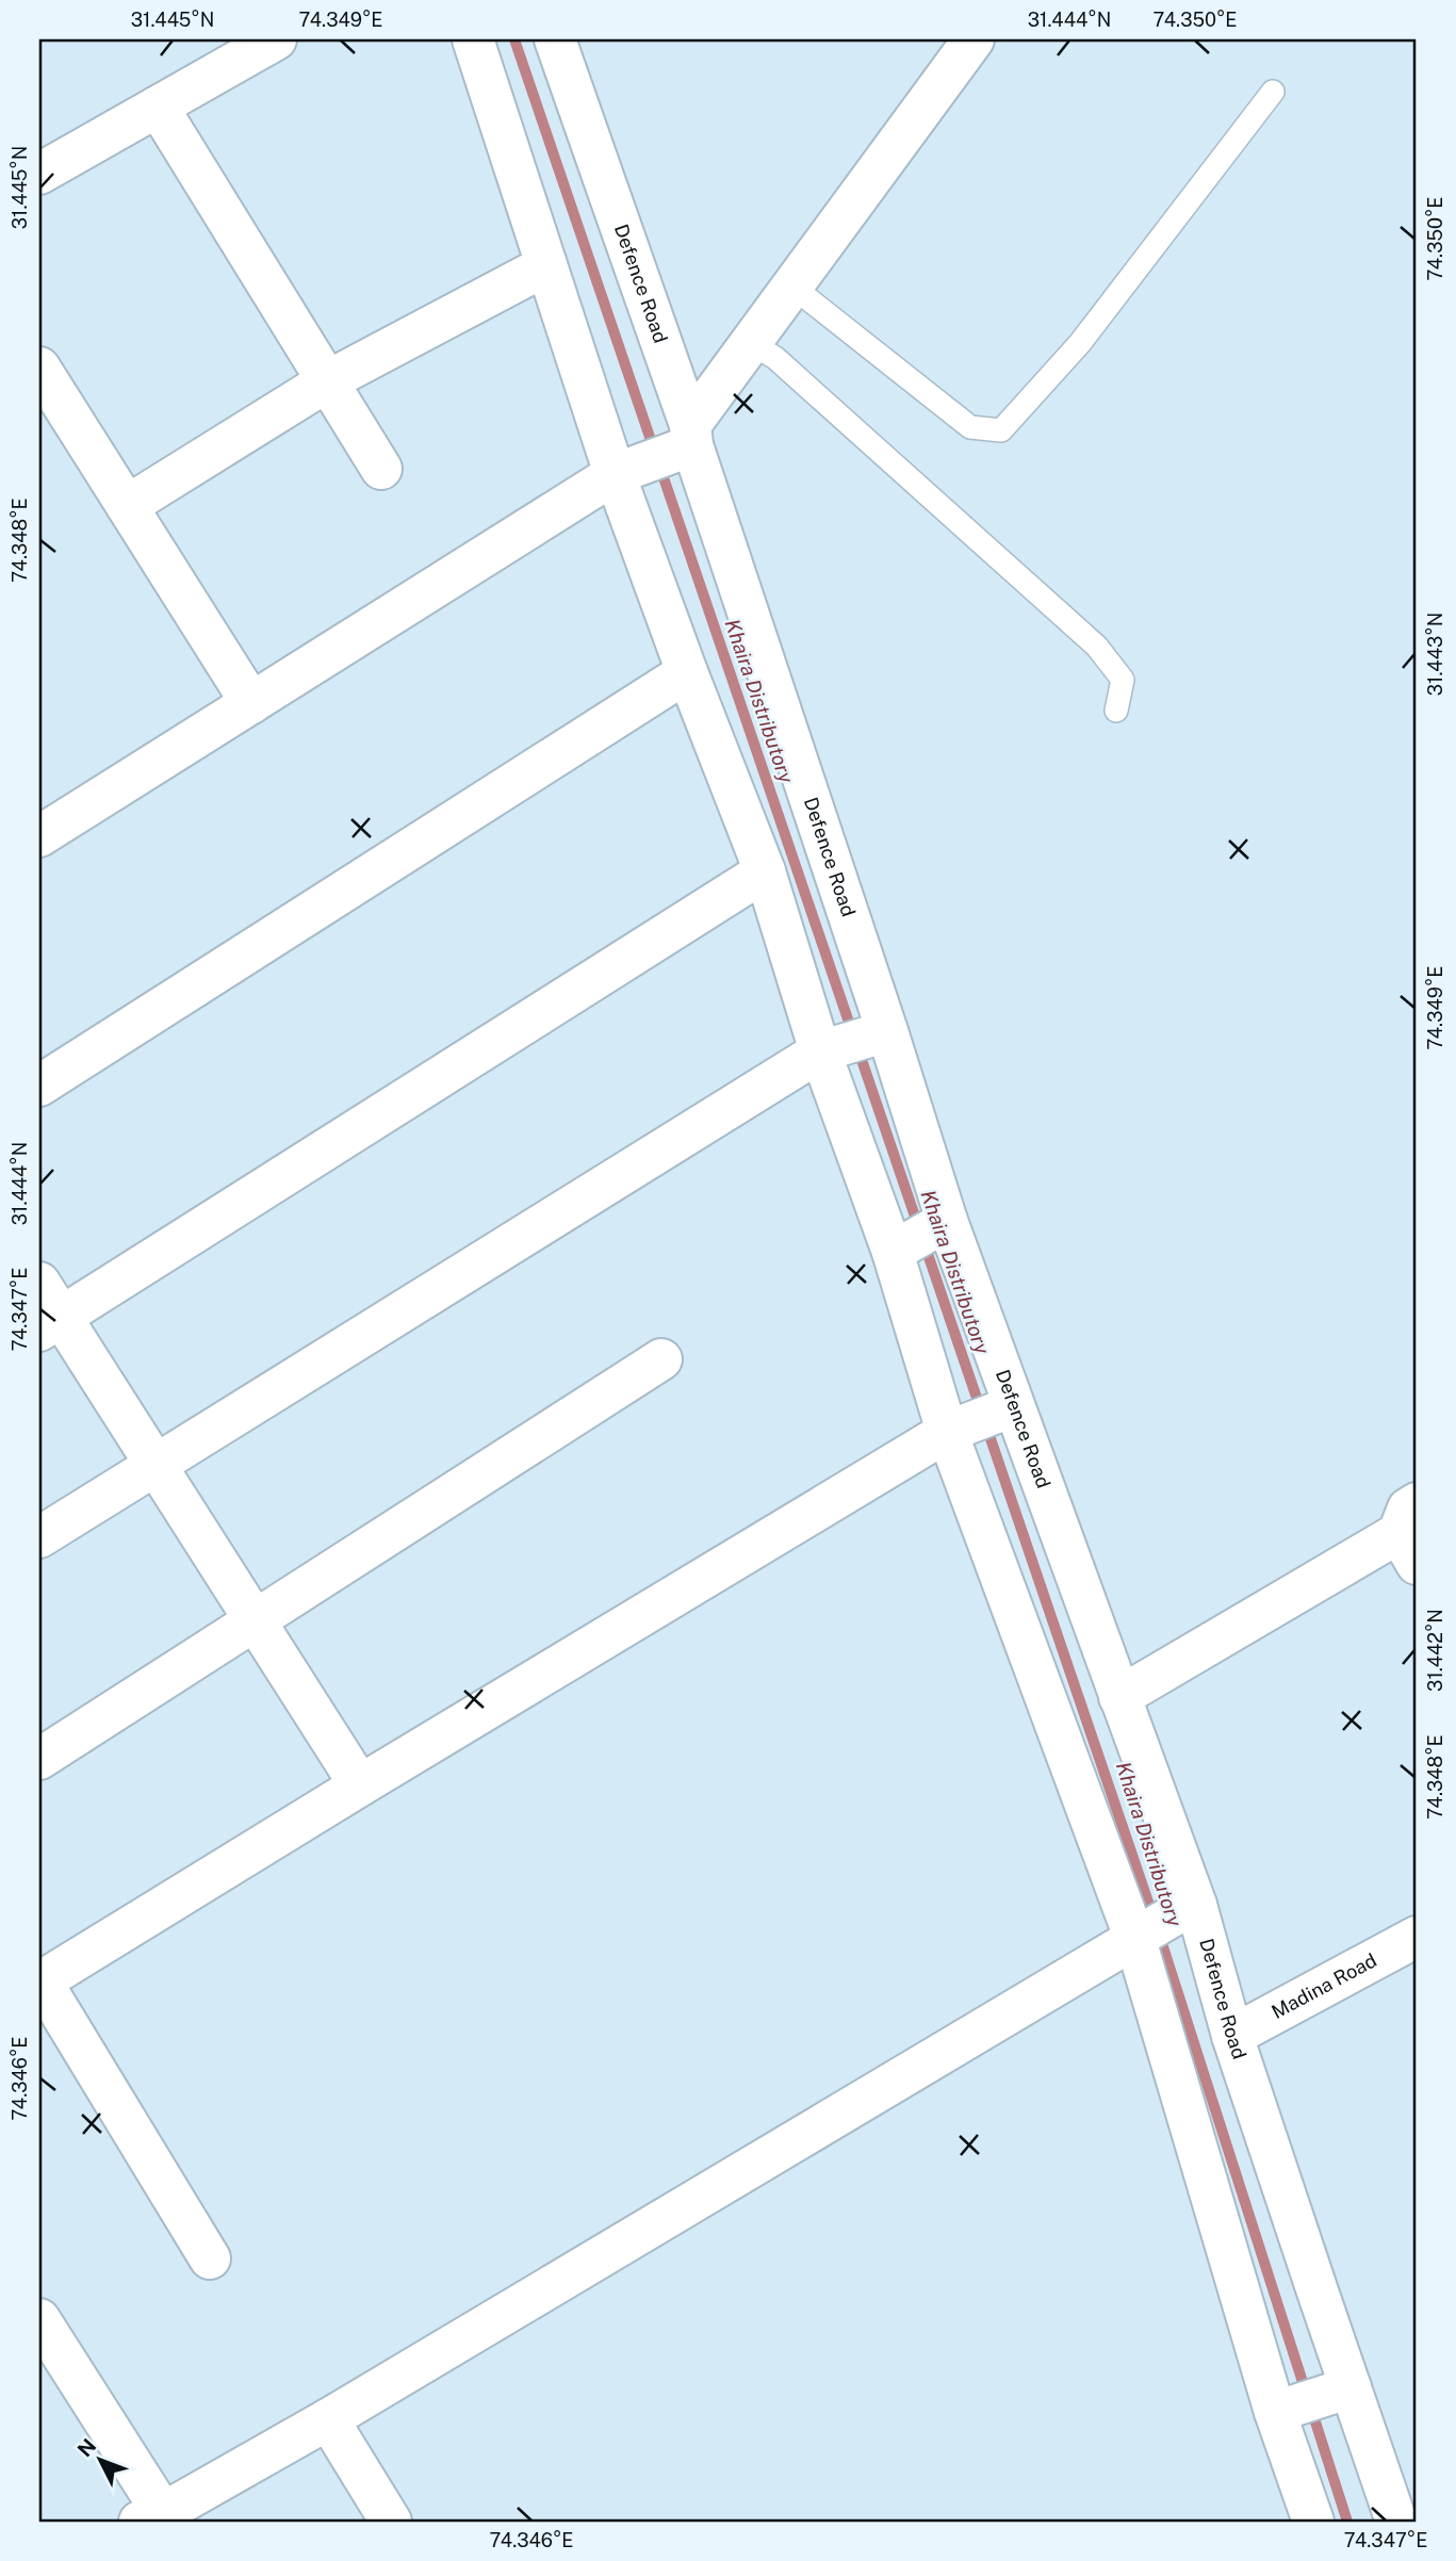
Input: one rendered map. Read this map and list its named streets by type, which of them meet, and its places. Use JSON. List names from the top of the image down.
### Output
{
  "streets": {
    "street": ["Defence Road", "Madina Road"]
  },
  "crossings": [
    ["Defence Road", "Madina Road"]
  ],
  "water": ["Khaira Distributory"],
  "north": "top left",
  "coordinates": [
    "31.445°N",
    "74.349°E",
    "31.444°N",
    "74.350°E",
    "74.348°E",
    "31.443°N",
    "74.347°E",
    "31.442°N",
    "74.346°E"
  ]
}
